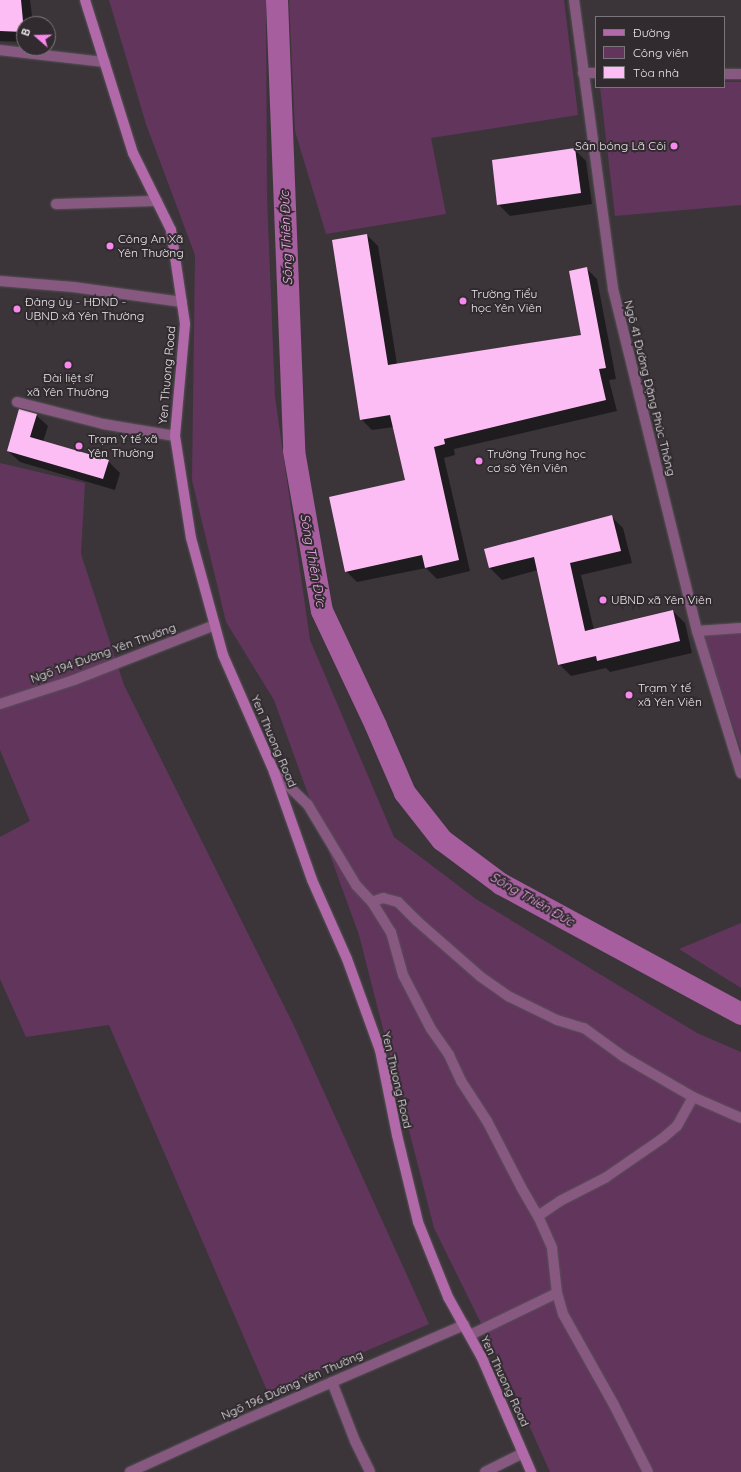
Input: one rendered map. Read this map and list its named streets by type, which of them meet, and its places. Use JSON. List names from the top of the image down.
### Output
{
  "streets": {
    "main road": ["Yen Thuong Road"],
    "street": ["Ngõ 41 Đường Đặng Phúc Thông", "Ngõ 194 Đường Yên Thường", "Ngõ 196 Đường Yên Thường"]
  },
  "crossings": [
    ["Yen Thuong Road", "Ngõ 194 Đường Yên Thường"],
    ["Yen Thuong Road", "Ngõ 196 Đường Yên Thường"]
  ],
  "water": ["Sông Thiên Đức"],
  "places": [
    "Sân bóng Lã Côi",
    "Công An Xã Yên Thường",
    "Trường Tiểu học Yên Viên",
    "Đảng ủy - HĐND - UBND xã Yên Thường",
    "Đài liệt sĩ xã Yên Thường",
    "Trạm Y tế xã Yên Thường",
    "Trường Trung học cơ sở Yên Viên",
    "UBND xã Yên Viên",
    "Trạm Y tế xã Yên Viên"
  ],
  "legend": ["Đường", "Công viên", "Tòa nhà"],
  "north": "left"
}
